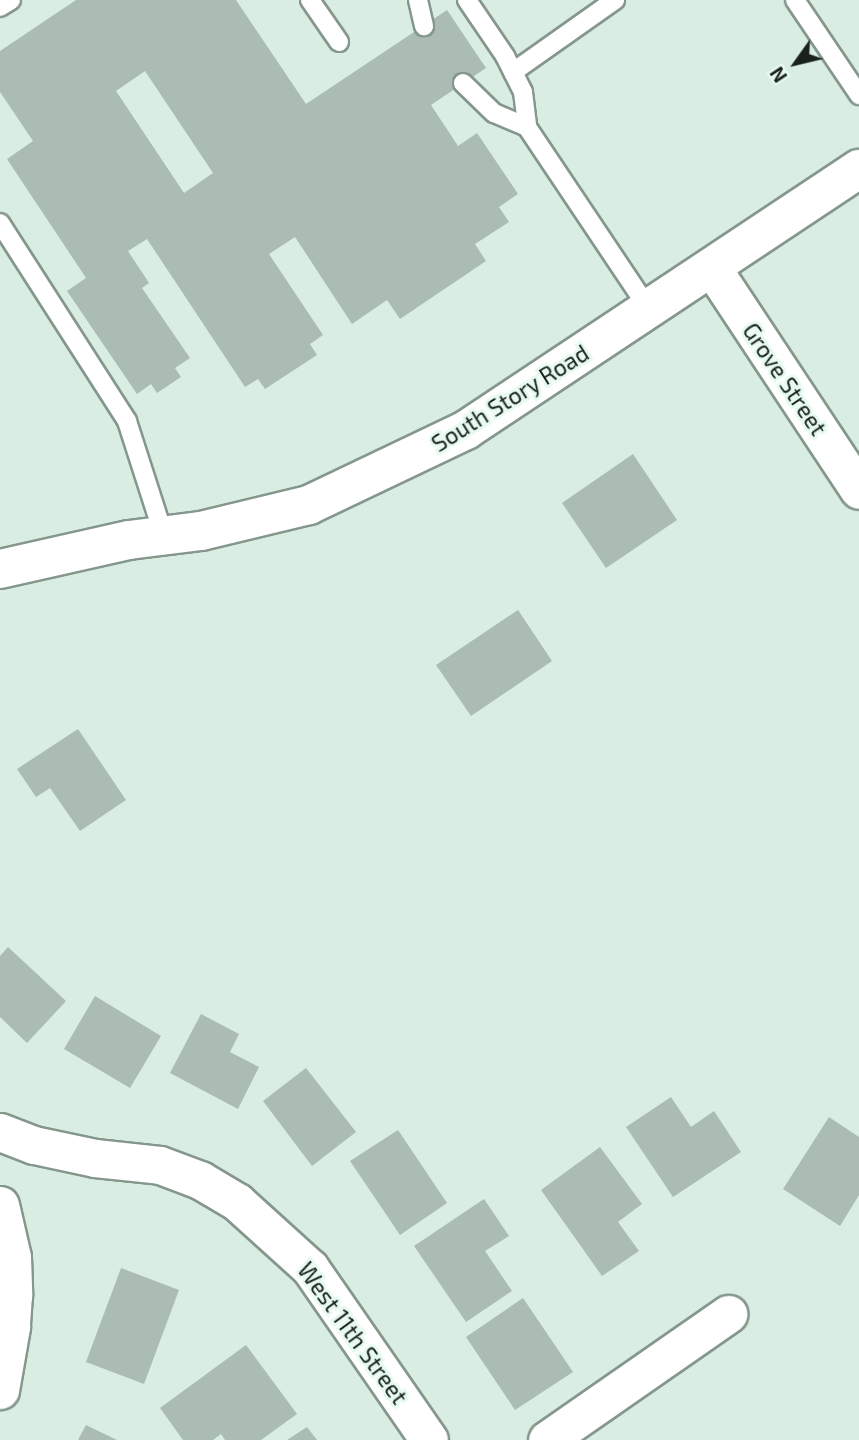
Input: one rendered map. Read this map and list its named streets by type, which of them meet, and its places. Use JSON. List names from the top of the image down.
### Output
{
  "streets": {
    "main road": ["South Story Road"],
    "street": ["Grove Street", "West 11th Street"]
  },
  "crossings": [
    ["Grove Street", "South Story Road"]
  ],
  "north": "bottom left"
}
